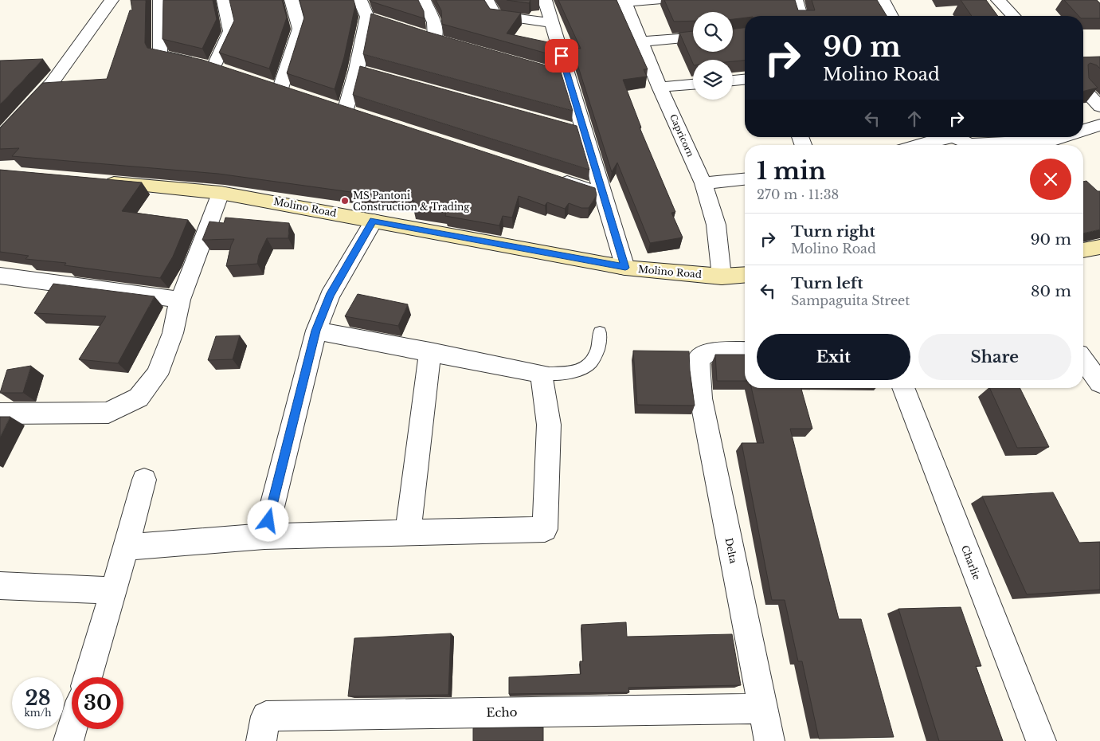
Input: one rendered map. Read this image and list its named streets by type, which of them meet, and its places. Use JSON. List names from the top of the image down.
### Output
{
  "streets": {
    "main road": ["Molino Road"],
    "street": [
      "Capricorn",
      "Delta",
      "Charlie",
      "Echo"
    ]
  },
  "crossings": [
    ["Capricorn", "Molino Road"],
    ["Delta", "Echo"]
  ],
  "places": ["MS Pantoni Construction & Trading"],
  "page": {
    "turn": ["90 m", "Molino Road"],
    "heading": ["1 min", "270 m · 11:38"],
    "list": [
      {
        "name": "Turn right",
        "note": "Molino Road",
        "value": "90 m"
      },
      {
        "name": "Turn left",
        "note": "Sampaguita Street",
        "value": "80 m"
      }
    ],
    "buttons": ["Exit", "Share"],
    "speed": "28 km/h",
    "limit": "30"
  }
}
